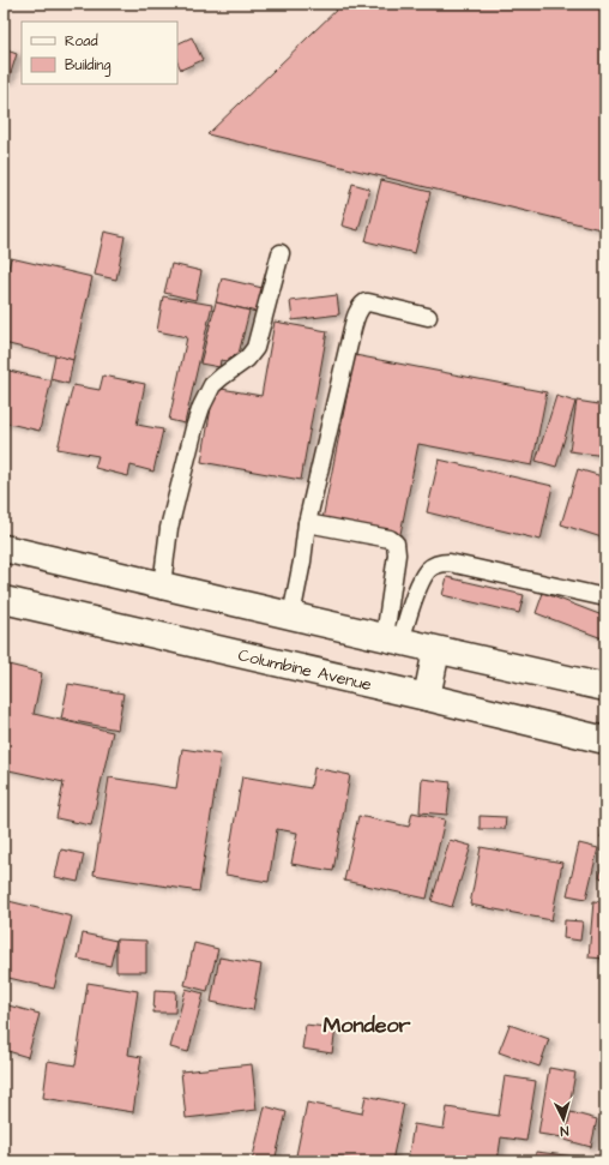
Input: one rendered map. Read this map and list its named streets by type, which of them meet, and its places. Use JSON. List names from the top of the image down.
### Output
{
  "streets": {
    "main road": ["Columbine Avenue"]
  },
  "districts": ["Mondeor"],
  "legend": ["Road", "Building"],
  "north": "bottom"
}
